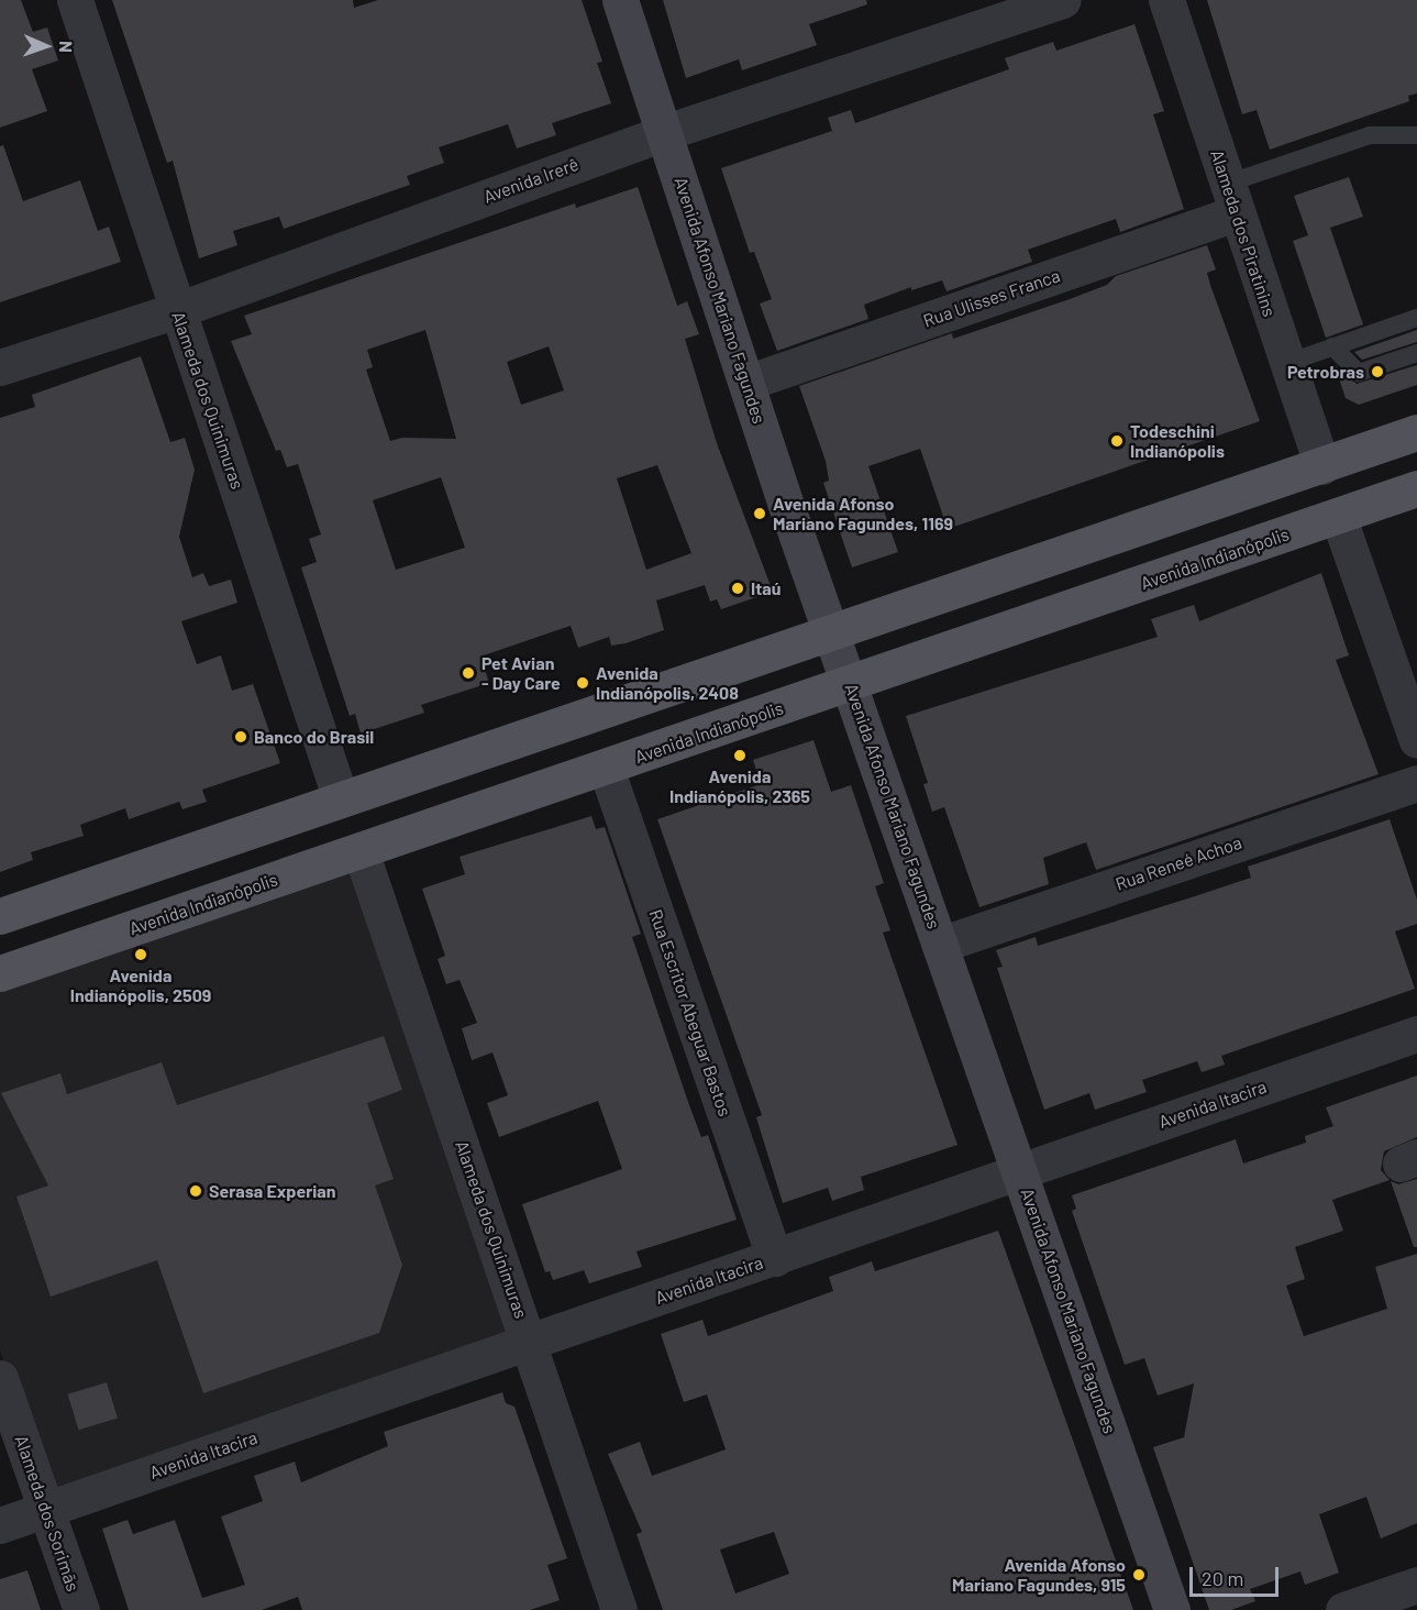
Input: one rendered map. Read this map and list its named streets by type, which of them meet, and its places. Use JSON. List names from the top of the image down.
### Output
{
  "streets": {
    "main road": ["Avenida Indianópolis"],
    "street": [
      "Avenida Irerê",
      "Alameda dos Piratinins",
      "Rua Ulisses Franca",
      "Avenida Afonso Mariano Fagundes",
      "Alameda dos Quinimuras",
      "Rua Reneé Achoa",
      "Rua Escritor Abeguar Bastos",
      "Avenida Itacira",
      "Alameda dos Sorimãs"
    ]
  },
  "crossings": [
    ["Avenida Irerê", "Avenida Afonso Mariano Fagundes"],
    ["Avenida Irerê", "Alameda dos Quinimuras"],
    ["Alameda dos Piratinins", "Rua Ulisses Franca"],
    ["Rua Ulisses Franca", "Avenida Afonso Mariano Fagundes"],
    ["Avenida Afonso Mariano Fagundes", "Avenida Indianópolis"],
    ["Avenida Afonso Mariano Fagundes", "Rua Reneé Achoa"],
    ["Avenida Afonso Mariano Fagundes", "Avenida Itacira"],
    ["Alameda dos Quinimuras", "Avenida Indianópolis"],
    ["Alameda dos Quinimuras", "Avenida Itacira"],
    ["Avenida Indianópolis", "Rua Escritor Abeguar Bastos"],
    ["Rua Escritor Abeguar Bastos", "Avenida Itacira"],
    ["Avenida Itacira", "Alameda dos Sorimãs"]
  ],
  "places": [
    "Petrobras",
    "Todeschini Indianópolis",
    "Avenida Afonso Mariano Fagundes, 1169",
    "Itaú",
    "Pet Avian - Day Care",
    "Avenida Indianópolis, 2408",
    "Banco do Brasil",
    "Avenida Indianópolis, 2365",
    "Avenida Indianópolis, 2509",
    "Serasa Experian",
    "Avenida Afonso Mariano Fagundes, 915"
  ],
  "scale_bar": "20 m",
  "north": "right"
}
